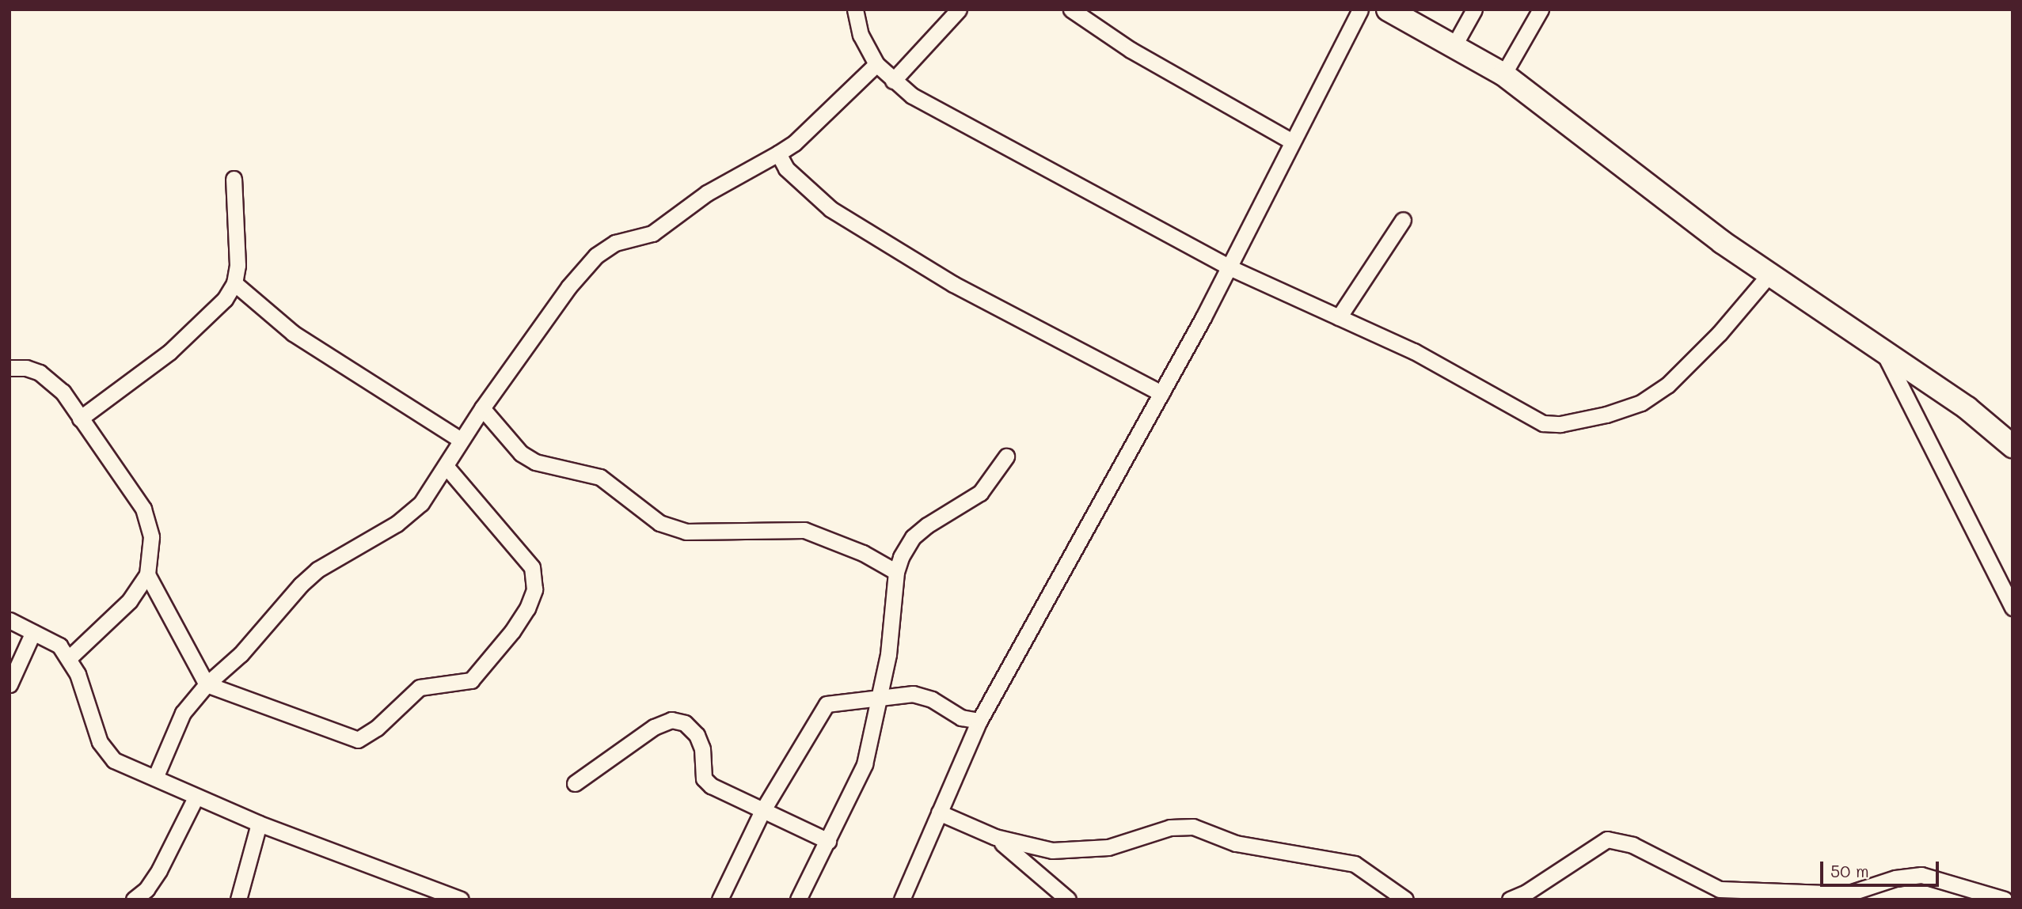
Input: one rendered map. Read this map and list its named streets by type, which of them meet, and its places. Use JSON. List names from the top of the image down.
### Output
{
  "scale_bar": "50 m"
}
